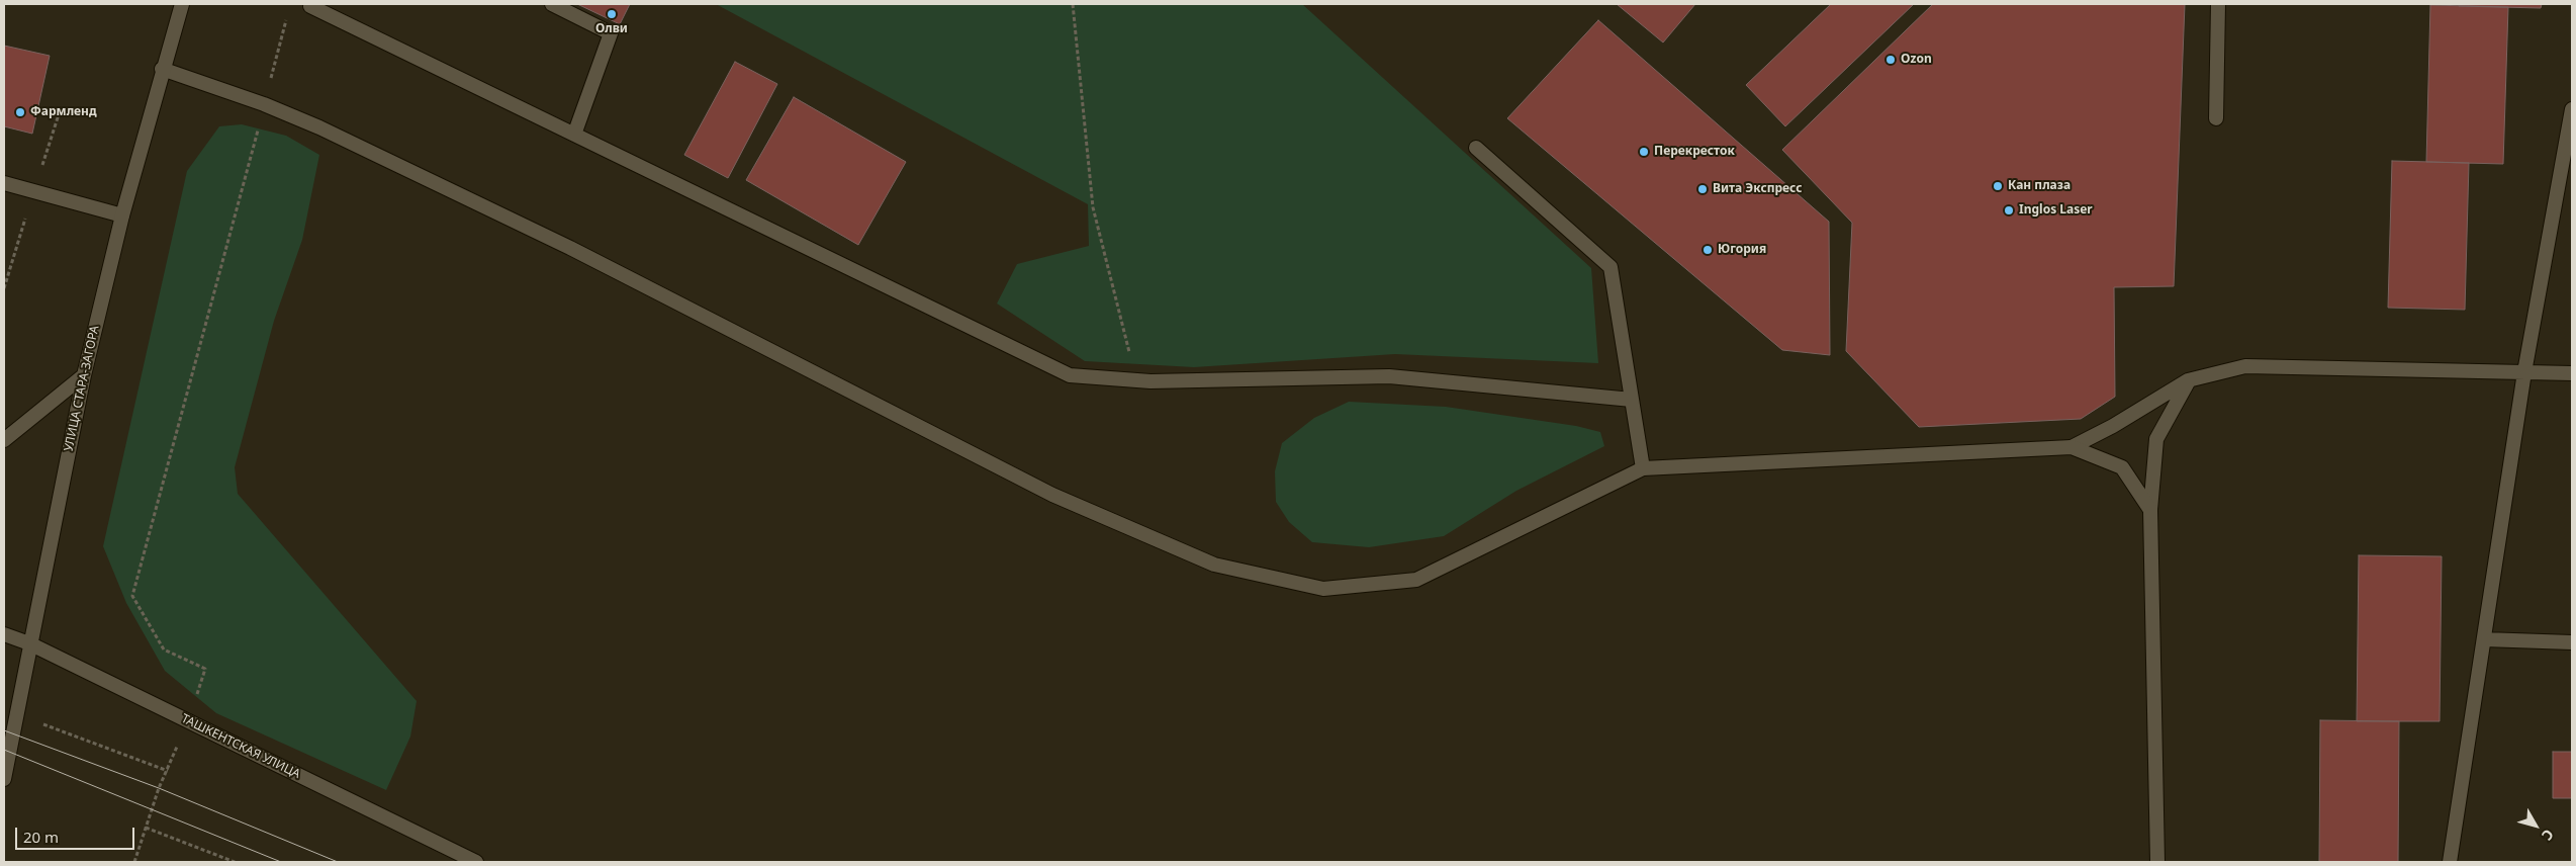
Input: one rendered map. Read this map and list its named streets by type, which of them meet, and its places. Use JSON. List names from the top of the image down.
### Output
{
  "streets": {
    "street": ["УЛИЦА СТАРА-ЗАГОРА", "ТАШКЕНТСКАЯ УЛИЦА"]
  },
  "crossings": [
    ["УЛИЦА СТАРА-ЗАГОРА", "ТАШКЕНТСКАЯ УЛИЦА"]
  ],
  "places": [
    "Олви",
    "Ozon",
    "Фармленд",
    "Перекресток",
    "Кан плаза",
    "Вита Экспресс",
    "Inglos Laser",
    "Югория"
  ],
  "scale_bar": "20 m",
  "north": "bottom right"
}
